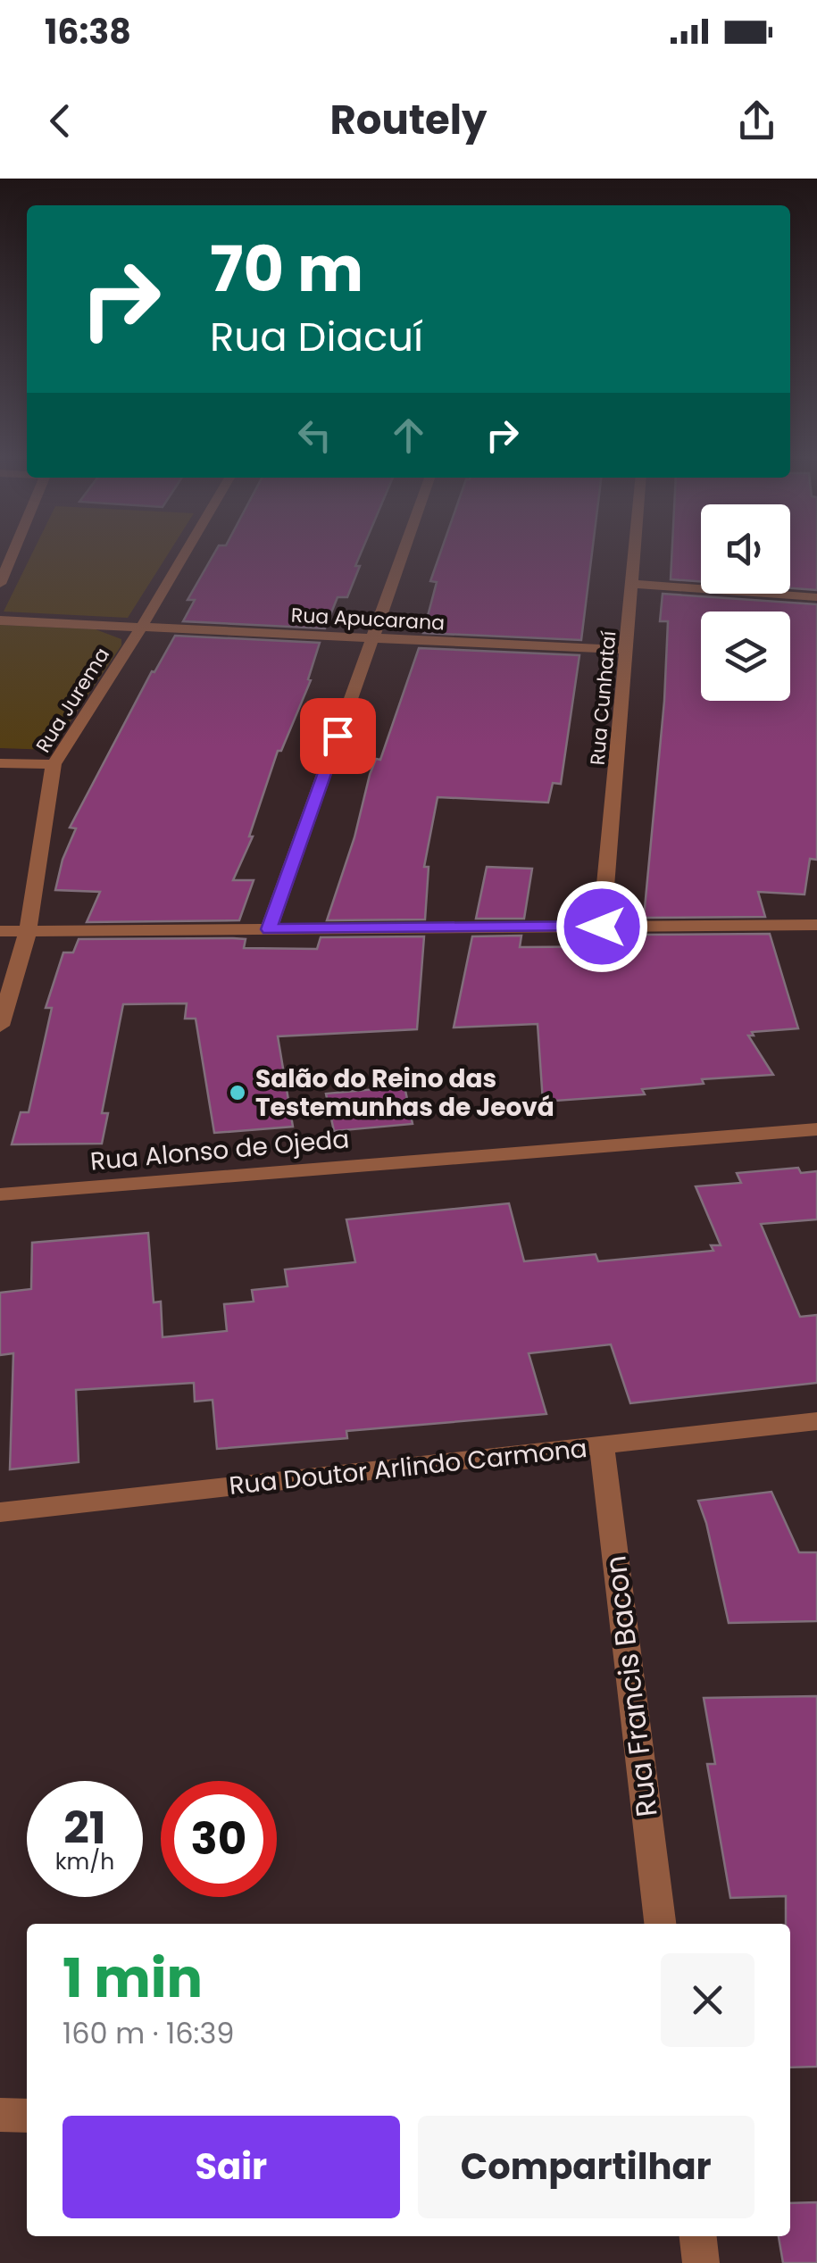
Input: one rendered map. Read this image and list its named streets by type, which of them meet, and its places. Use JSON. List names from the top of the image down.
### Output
{
  "streets": {
    "street": [
      "Rua Apucarana",
      "Rua Cunhataí",
      "Rua Jurema",
      "Rua Alonso de Ojeda",
      "Rua Doutor Arlindo Carmona",
      "Rua Francis Bacon"
    ]
  },
  "crossings": [
    ["Rua Apucarana", "Rua Cunhataí"],
    ["Rua Apucarana", "Rua Jurema"],
    ["Rua Doutor Arlindo Carmona", "Rua Francis Bacon"]
  ],
  "places": ["Salão do Reino das Testemunhas de Jeová"],
  "page": {
    "status": "16:38",
    "header": "Routely",
    "turn": ["70 m", "Rua Diacuí"],
    "speed": "21 km/h",
    "limit": "30",
    "heading": ["1 min", "160 m · 16:39"],
    "buttons": ["Sair", "Compartilhar"]
  }
}
